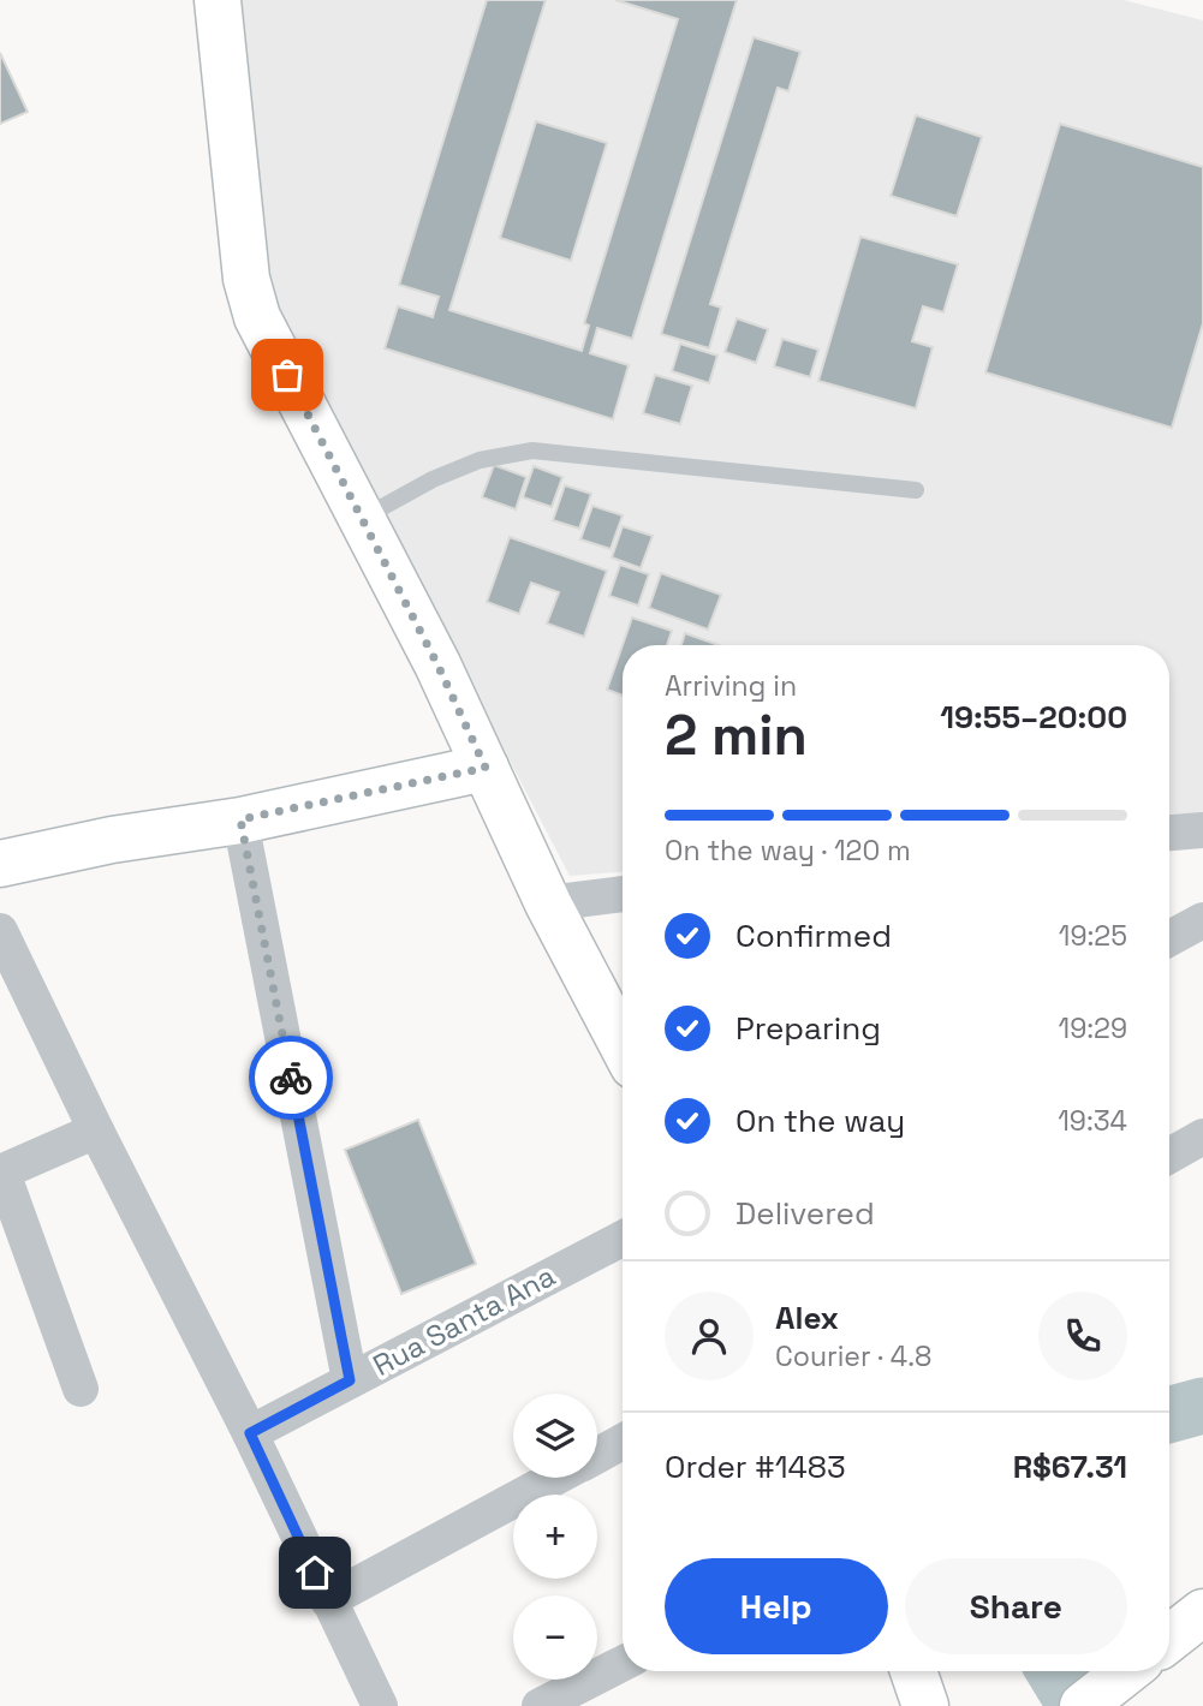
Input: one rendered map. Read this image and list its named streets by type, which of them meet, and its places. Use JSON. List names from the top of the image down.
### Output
{
  "streets": {
    "street": ["Rua Santa Ana"]
  },
  "page": {
    "heading": ["2 min", "Arriving in", "19:55–20:00"],
    "panel": [
      "Alex",
      "Courier · 4.8",
      "Order #1483",
      "R$67.31"
    ],
    "bar": "On the way · 120 m",
    "list": [
      ["Confirmed", "19:25"],
      ["Preparing", "19:29"],
      ["On the way", "19:34"],
      "Delivered"
    ],
    "map_buttons": ["+", "−"],
    "buttons": ["Help", "Share"]
  }
}
